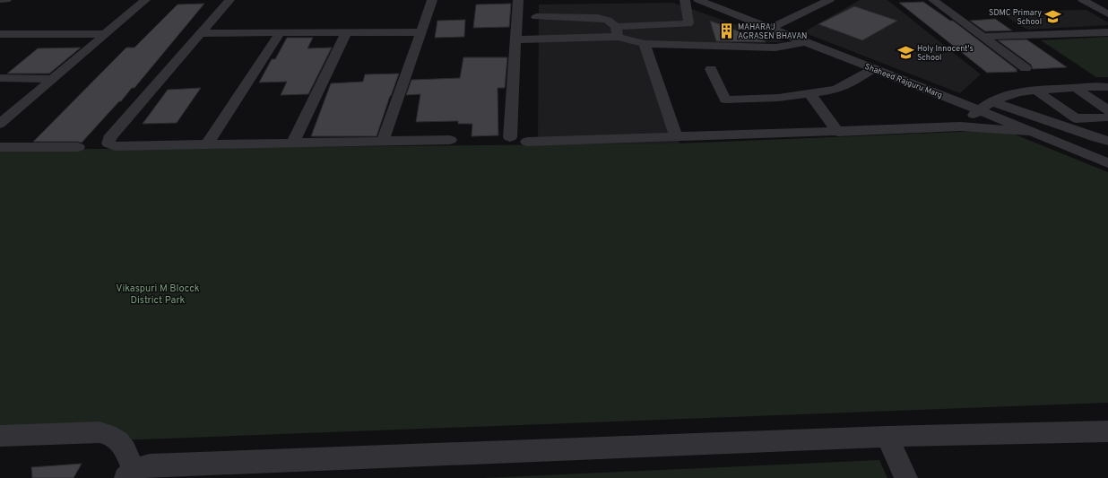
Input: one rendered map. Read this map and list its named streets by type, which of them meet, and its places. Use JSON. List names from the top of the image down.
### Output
{
  "streets": {
    "street": ["Shaheed Rajguru Marg"]
  },
  "parks": ["Vikaspuri M Blocck District Park"],
  "places": {
    "school or university": ["SDMC Primary School", "Holy Innocent's School"],
    "building": ["MAHARAJ AGRASEN BHAVAN"]
  }
}
